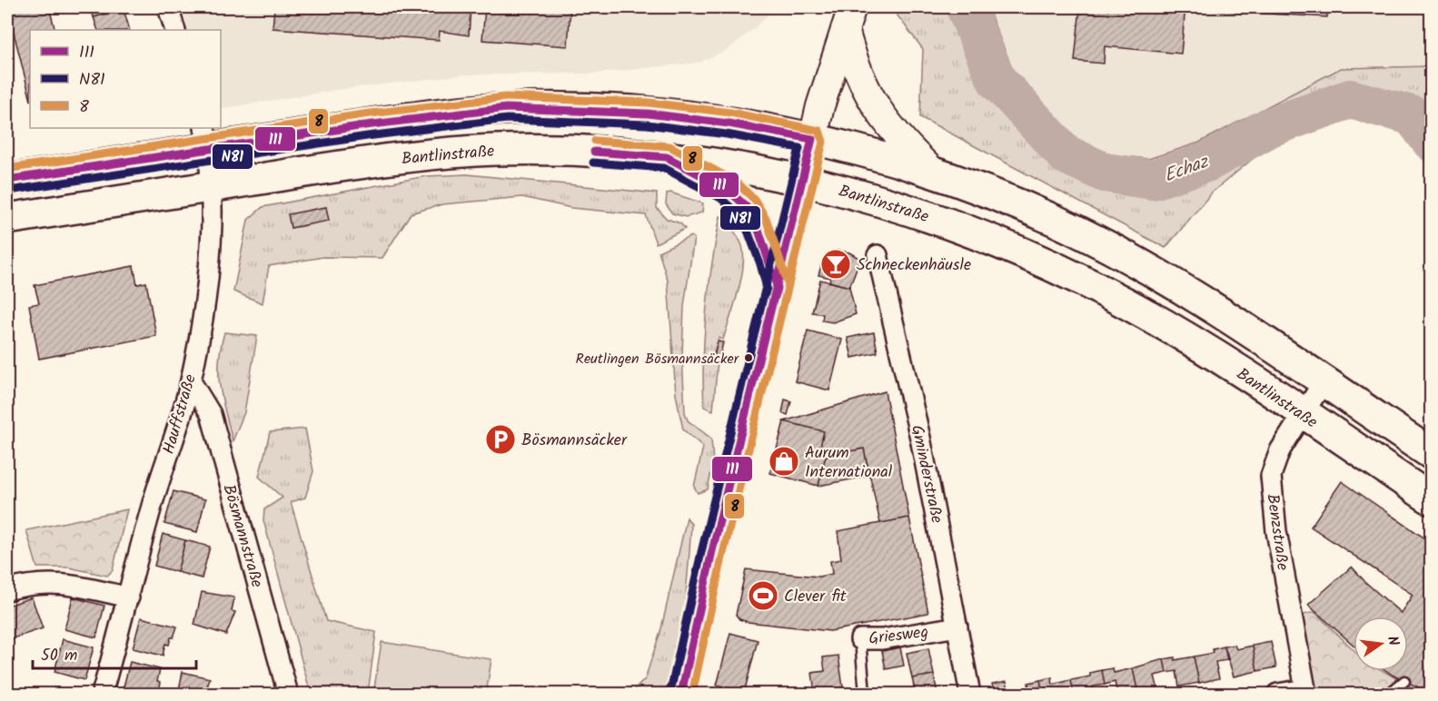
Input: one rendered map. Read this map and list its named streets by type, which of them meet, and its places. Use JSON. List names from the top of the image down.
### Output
{
  "streets": {
    "main road": ["Bantlinstraße"],
    "street": [
      "Hauffstraße",
      "Gminderstraße",
      "Benzstraße",
      "Bösmannstraße",
      "Griesweg"
    ]
  },
  "crossings": [
    ["Bantlinstraße", "Hauffstraße"],
    ["Bantlinstraße", "Benzstraße"],
    ["Hauffstraße", "Bösmannstraße"],
    ["Gminderstraße", "Griesweg"]
  ],
  "water": ["Echaz"],
  "places": {
    "bar": ["Schneckenhäusle"],
    "other": ["Reutlingen Bösmannsäcker"],
    "parking": ["Bösmannsäcker"],
    "shop": ["Aurum International"],
    "sports": ["Clever fit"]
  },
  "lines": ["transit line 8", "transit line 111", "transit line N81"],
  "legend": ["111", "N81", "8"],
  "scale_bar": "50 m",
  "north": "right"
}
